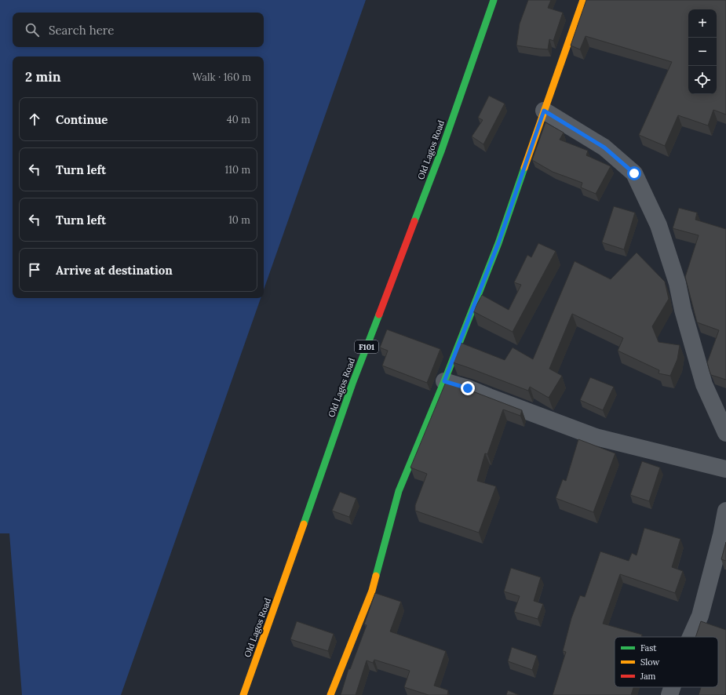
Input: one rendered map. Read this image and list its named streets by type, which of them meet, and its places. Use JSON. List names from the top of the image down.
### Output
{
  "streets": {
    "street": ["Old Lagos Road", "F101"]
  },
  "legend": ["Fast", "Slow", "Jam"],
  "page": {
    "map_buttons": ["+", "−"],
    "search": "Search here",
    "heading": ["2 min", "Walk · 160 m"],
    "list": [
      ["Continue", "40 m"],
      ["Turn left", "110 m"],
      ["Turn left", "10 m"],
      "Arrive at destination"
    ]
  }
}
